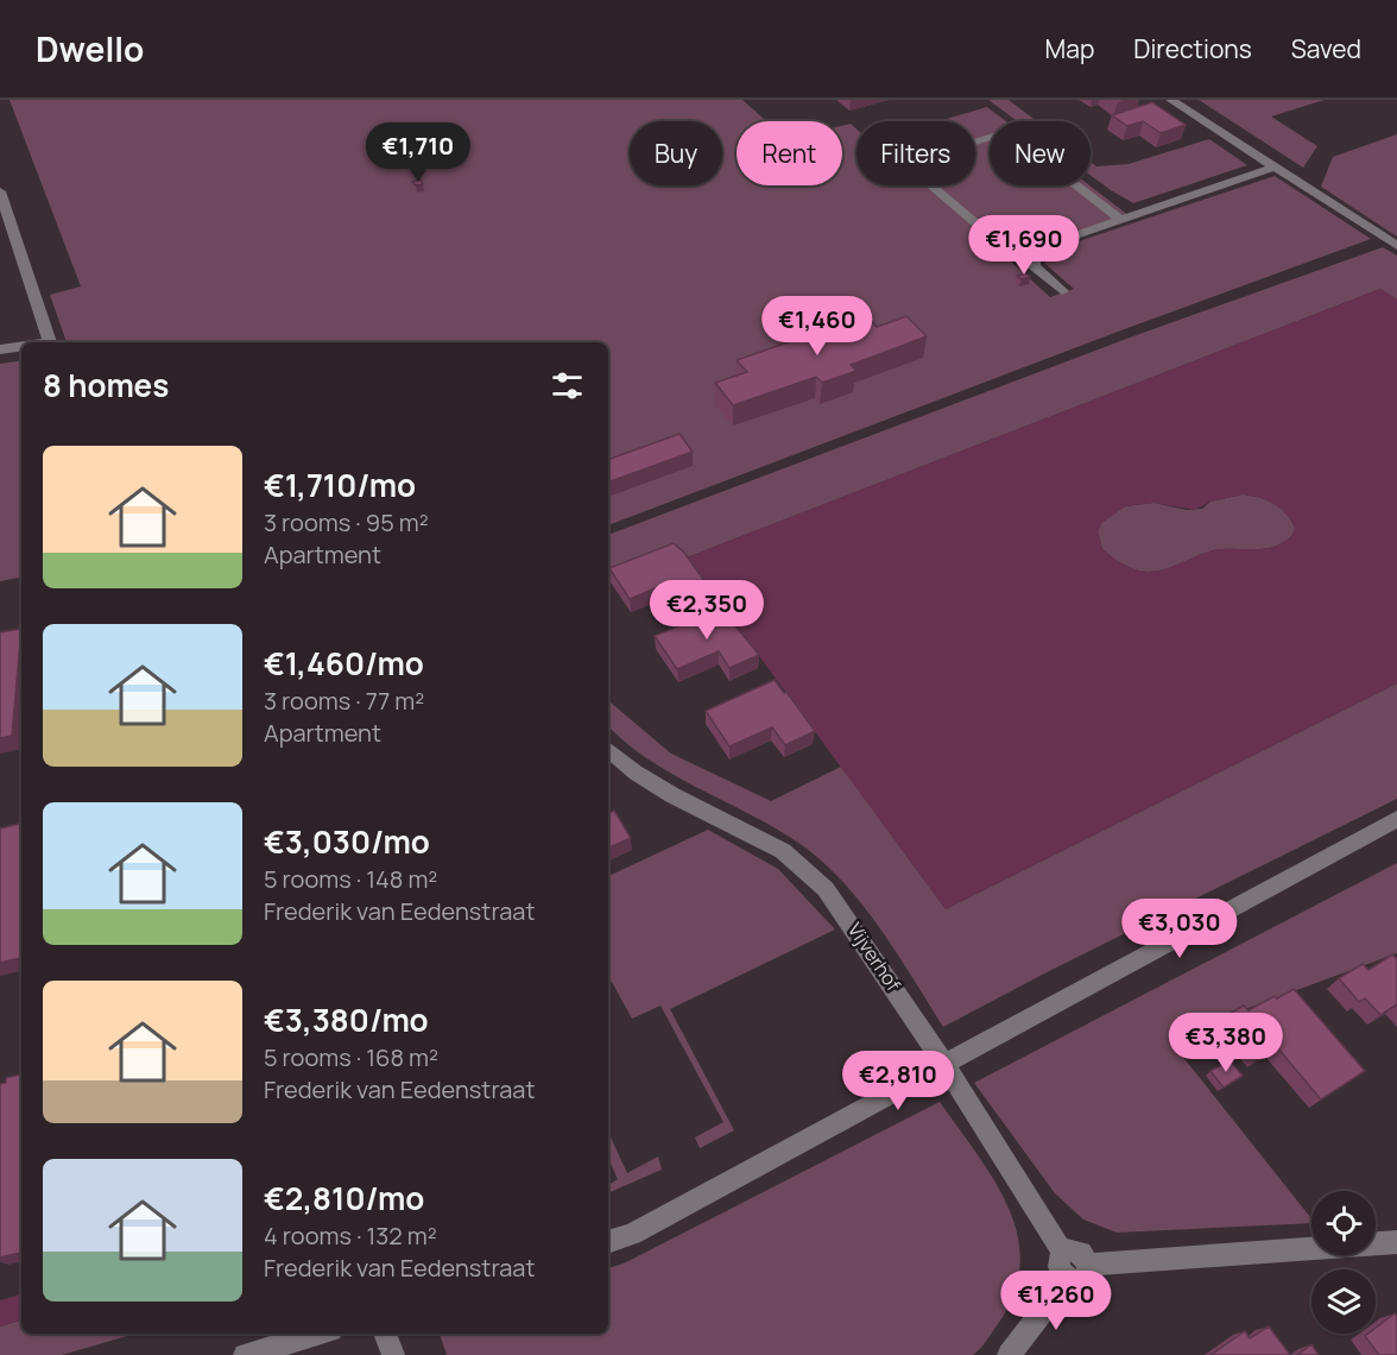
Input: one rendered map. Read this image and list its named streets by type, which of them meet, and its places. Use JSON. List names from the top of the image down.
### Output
{
  "streets": {
    "street": ["Vijverhof"]
  },
  "page": {
    "header": "Dwello",
    "nav": ["Map", "Directions", "Saved"],
    "chip": [
      "Buy",
      "Rent",
      "Filters",
      "New"
    ],
    "price": [
      "€1,710",
      "€1,690",
      "€1,460",
      "€2,350",
      "€3,030",
      "€3,380",
      "€2,810",
      "€1,260"
    ],
    "heading": "8 homes",
    "list": [
      {
        "name": "€1,710/mo",
        "note": "3 rooms · 95 m² · Apartment"
      },
      {
        "name": "€1,460/mo",
        "note": "3 rooms · 77 m² · Apartment"
      },
      {
        "name": "€3,030/mo",
        "note": "5 rooms · 148 m² · Frederik van Eedenstraat"
      },
      {
        "name": "€3,380/mo",
        "note": "5 rooms · 168 m² · Frederik van Eedenstraat"
      },
      {
        "name": "€2,810/mo",
        "note": "4 rooms · 132 m² · Frederik van Eedenstraat"
      }
    ]
  }
}
